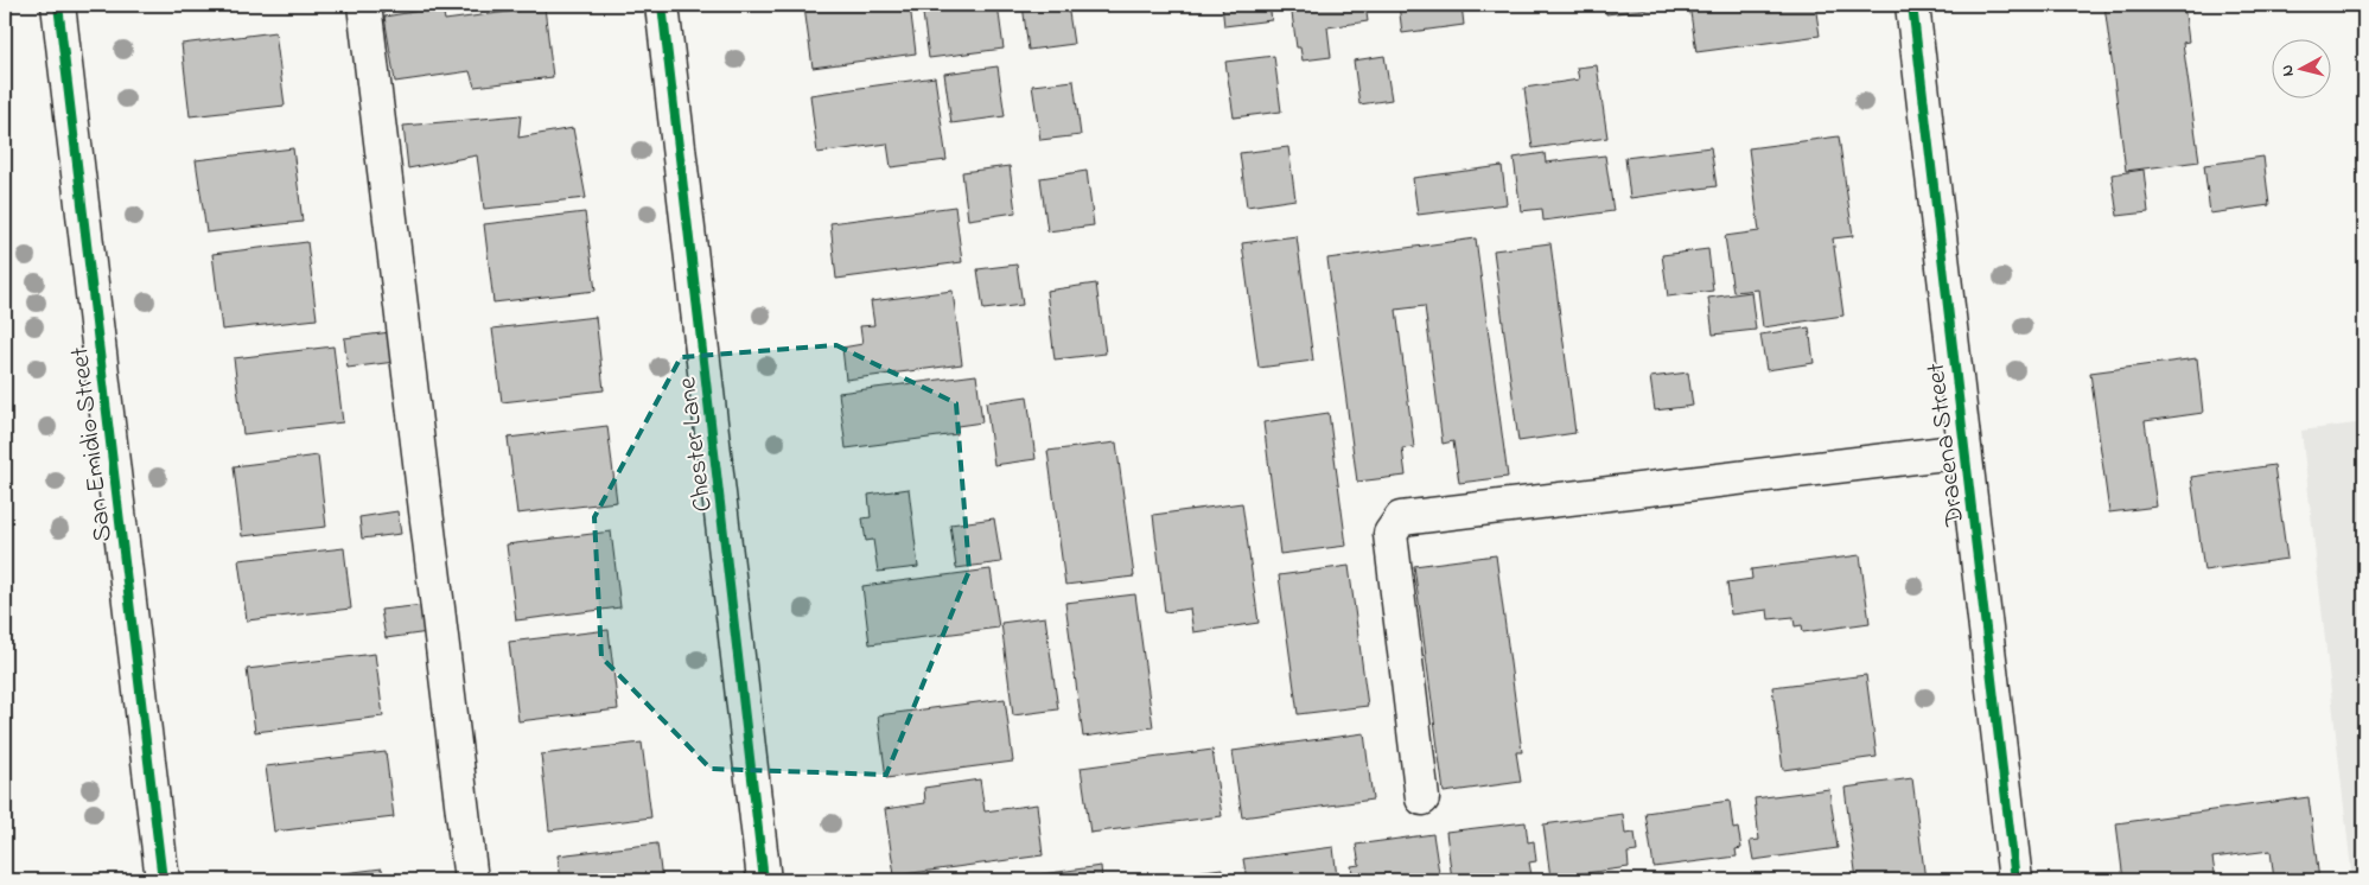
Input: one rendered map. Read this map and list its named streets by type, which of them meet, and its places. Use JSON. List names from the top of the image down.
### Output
{
  "streets": {
    "street": ["San Emidio Street", "Chester Lane", "Dracena Street"]
  },
  "north": "left"
}
